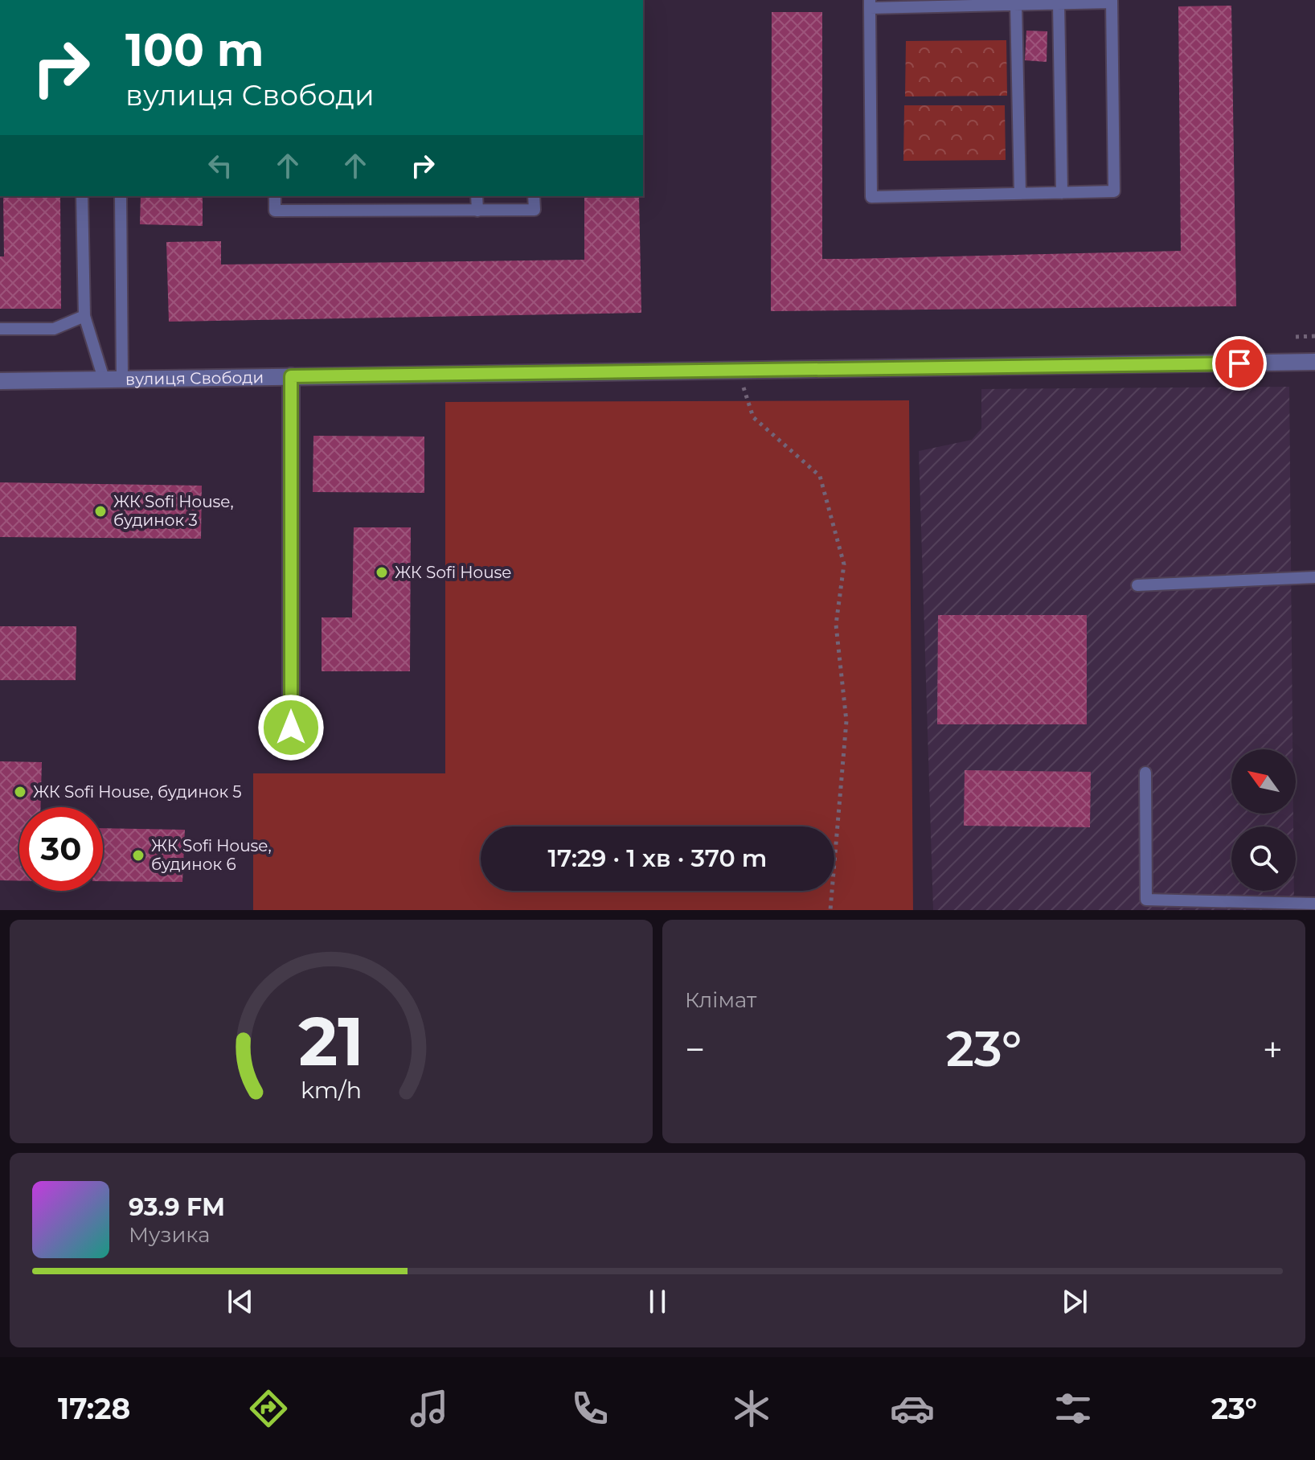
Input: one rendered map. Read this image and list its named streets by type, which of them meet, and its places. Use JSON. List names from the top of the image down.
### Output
{
  "streets": {
    "street": ["вулиця Свободи"]
  },
  "places": [
    "ЖК Sofi House, будинок 3",
    "ЖК Sofi House",
    "ЖК Sofi House, будинок 5",
    "ЖК Sofi House, будинок 6"
  ],
  "north": "top left",
  "page": {
    "turn": ["100 m", "вулиця Свободи"],
    "limit": "30",
    "trip": "17:29 · 1 хв · 370 m",
    "tile": "Клімат",
    "heat": ["−", "23°", "+"],
    "song": ["93.9 FM", "Музика"],
    "tabs": ["17:28", "23°"],
    "gauge": ["21", "km/h"]
  }
}
